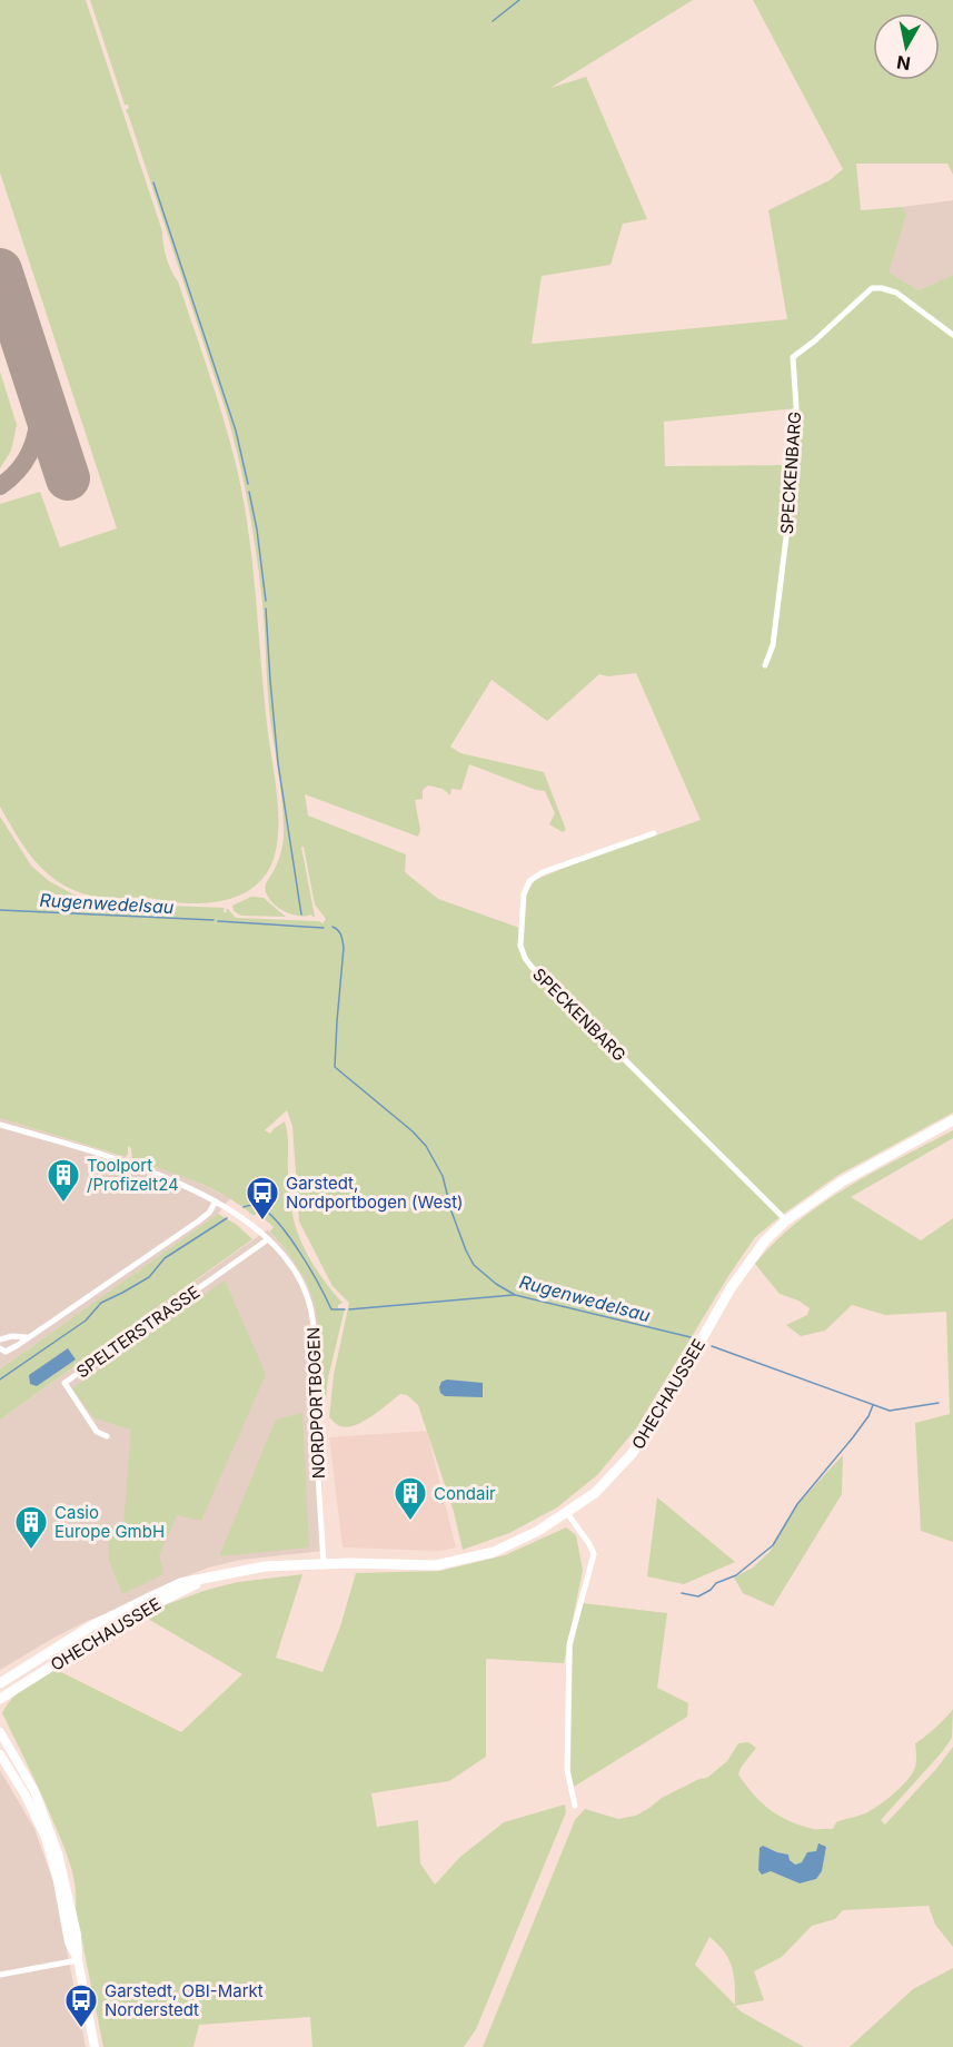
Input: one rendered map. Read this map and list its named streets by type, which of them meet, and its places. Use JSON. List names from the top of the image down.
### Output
{
  "streets": {
    "main road": ["OHECHAUSSEE"],
    "street": ["SPECKENBARG", "SPELTERSTRASSE", "NORDPORTBOGEN"]
  },
  "crossings": [
    ["SPECKENBARG", "OHECHAUSSEE"],
    ["SPELTERSTRASSE", "NORDPORTBOGEN"],
    ["OHECHAUSSEE", "NORDPORTBOGEN"]
  ],
  "water": ["Rugenwedelsau"],
  "places": {
    "building": ["Toolport /Profizelt24", "Condair", "Casio Europe GmbH"],
    "bus stop": ["Garstedt, Nordportbogen (West)", "Garstedt, OBI-Markt Norderstedt"]
  },
  "north": "bottom"
}
